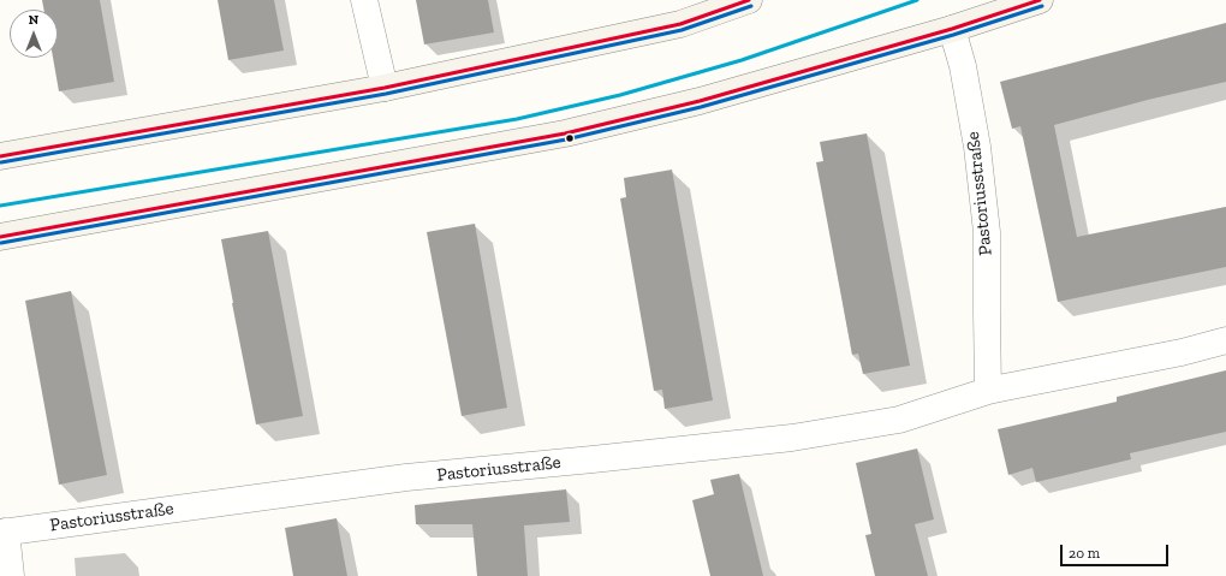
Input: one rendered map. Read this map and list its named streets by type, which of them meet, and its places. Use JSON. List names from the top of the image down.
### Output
{
  "streets": {
    "street": ["Pastoriusstraße"]
  },
  "scale_bar": "20 m",
  "north": "top"
}
